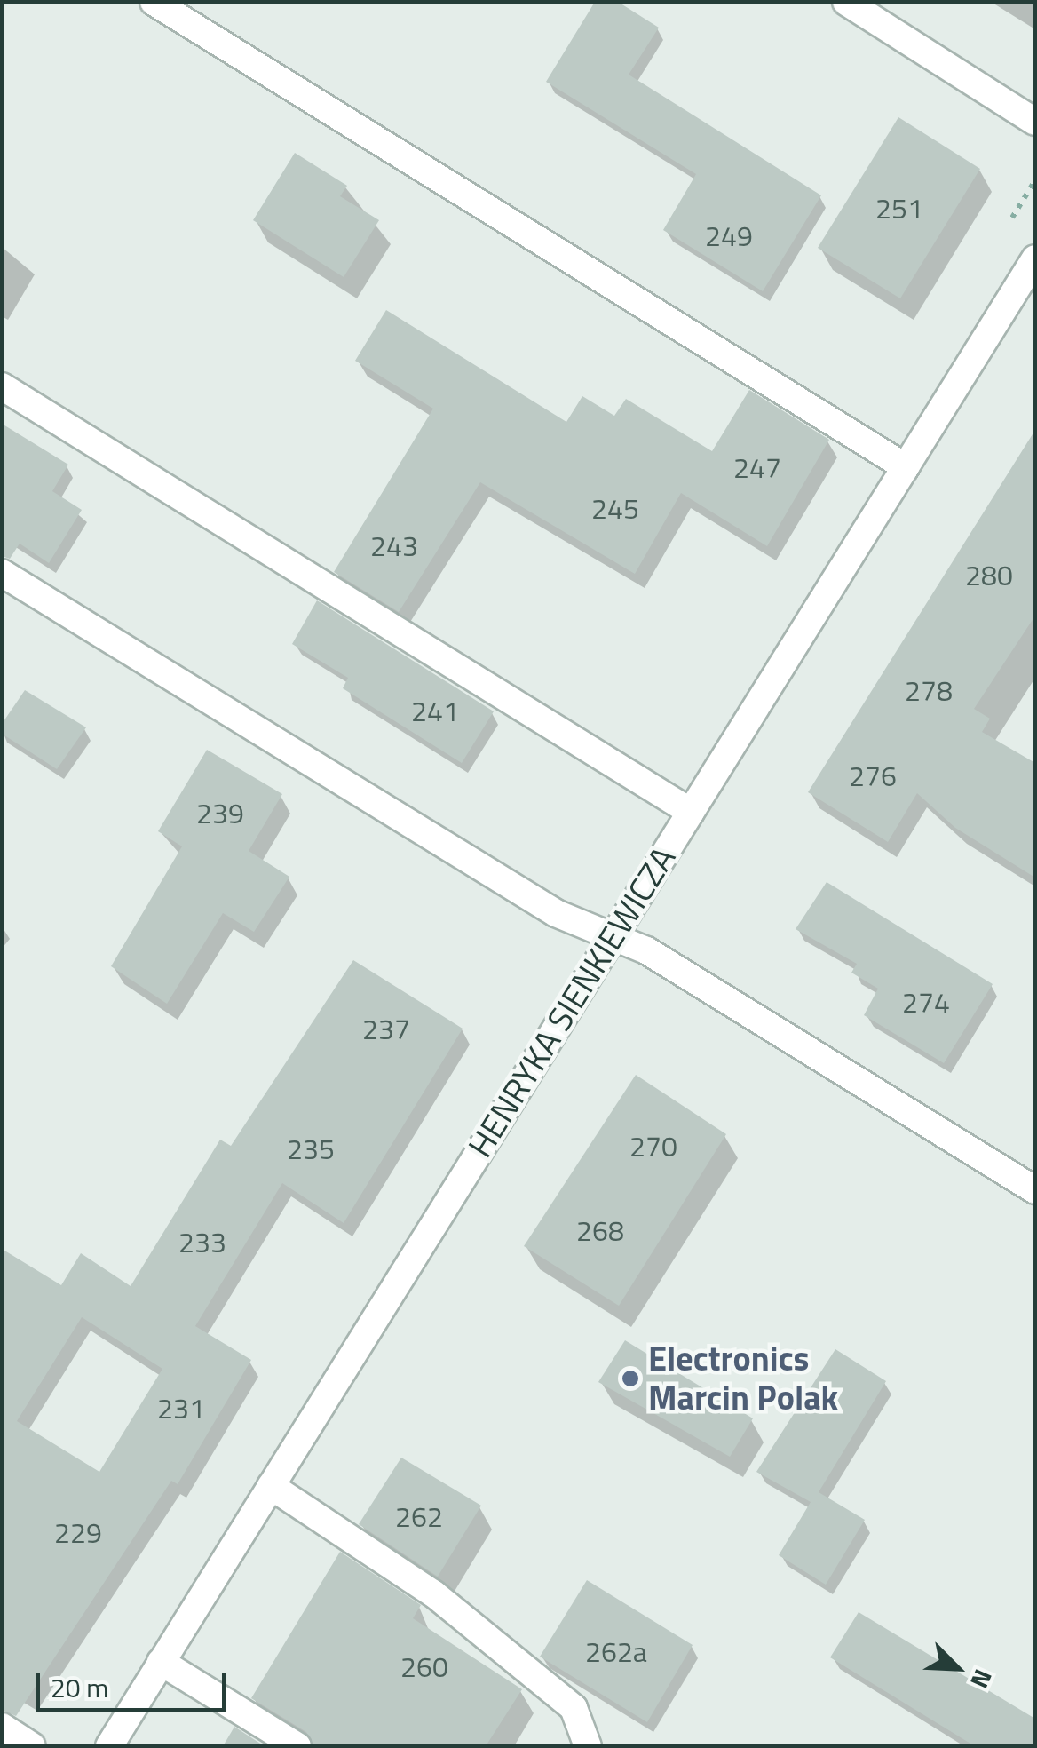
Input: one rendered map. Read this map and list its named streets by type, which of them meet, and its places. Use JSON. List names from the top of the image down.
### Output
{
  "streets": {
    "street": ["HENRYKA SIENKIEWICZA"]
  },
  "places": ["Electronics Marcin Polak"],
  "house_numbers": [
    "251",
    "249",
    "247",
    "245",
    "243",
    "280",
    "278",
    "241",
    "276",
    "239",
    "274",
    "237",
    "270",
    "235",
    "268",
    "233",
    "231",
    "262",
    "229",
    "262a",
    "260"
  ],
  "scale_bar": "20 m",
  "north": "bottom right"
}
